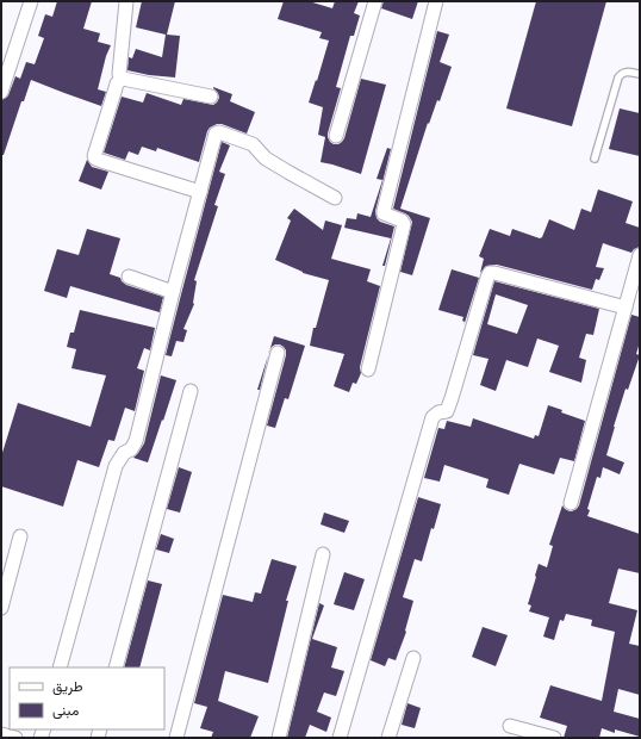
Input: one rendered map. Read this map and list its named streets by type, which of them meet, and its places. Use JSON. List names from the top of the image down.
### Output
{
  "legend": ["طريق", "مبنى"]
}
